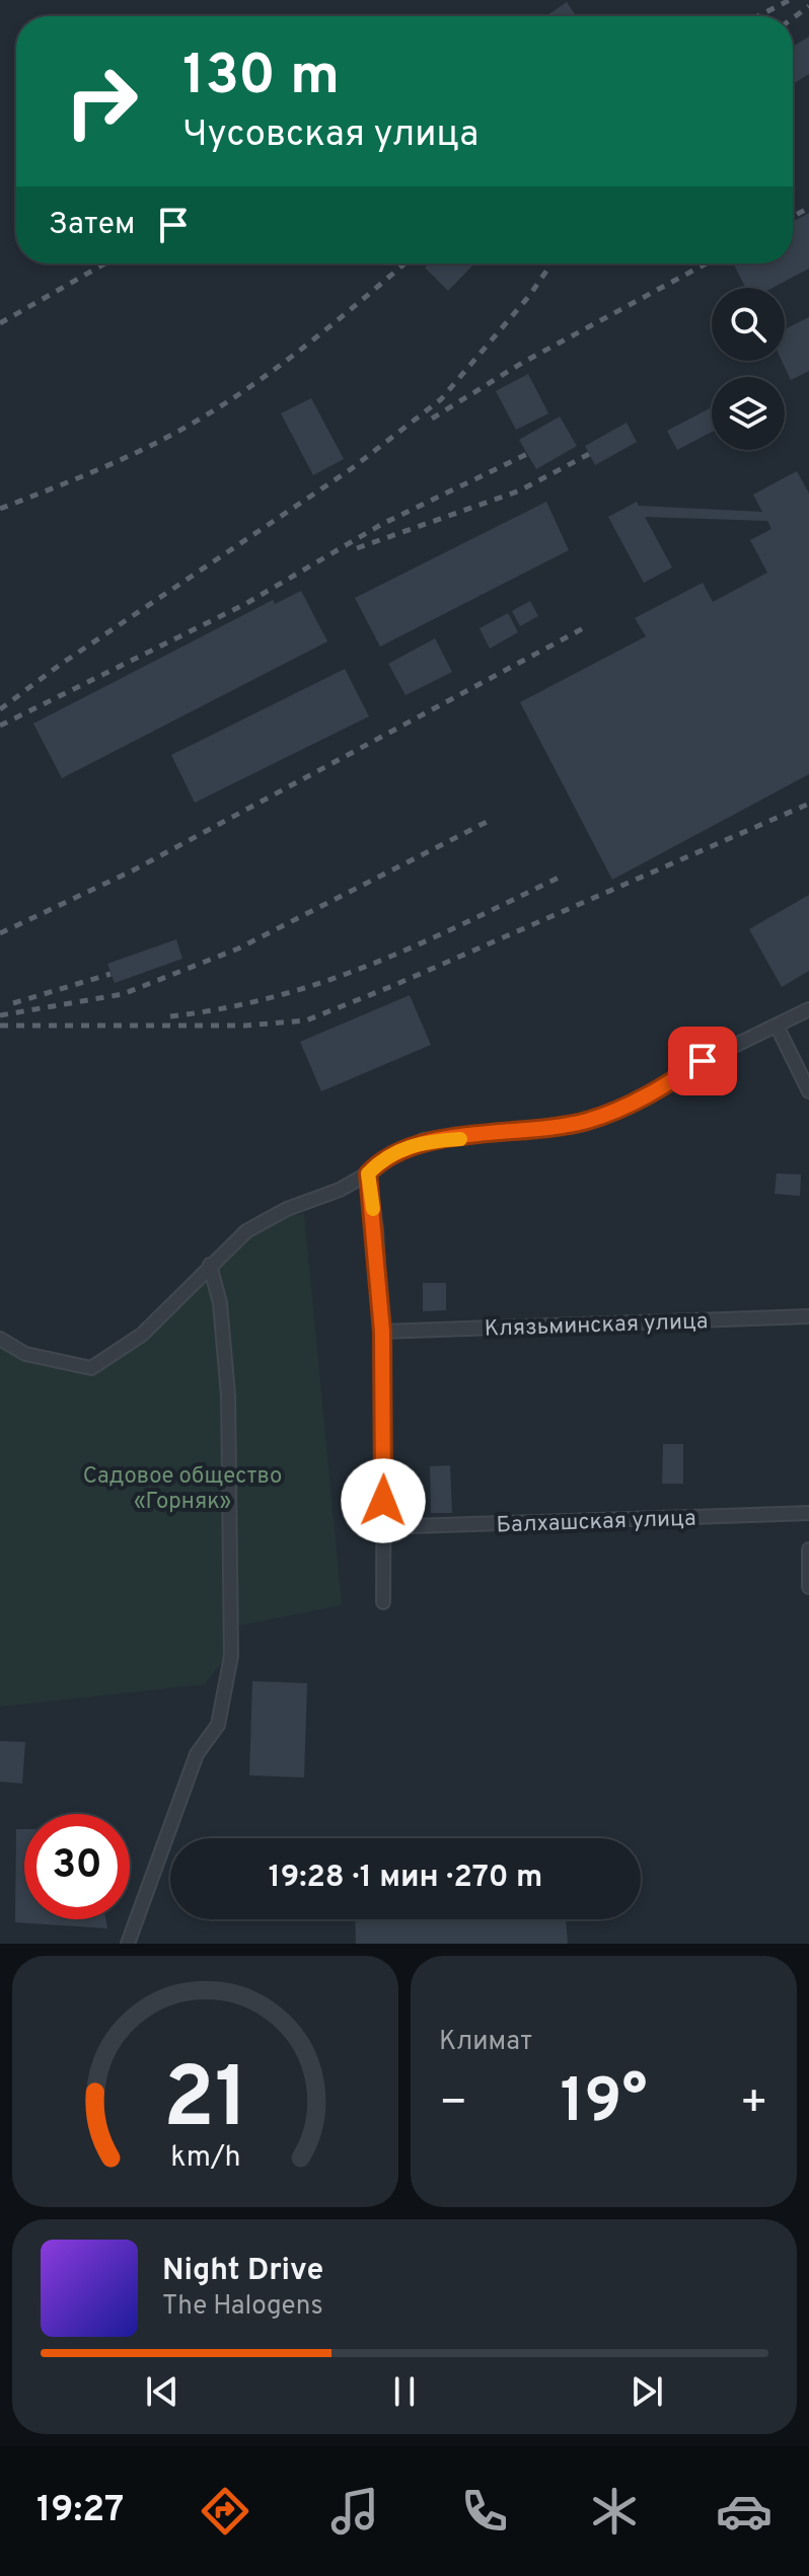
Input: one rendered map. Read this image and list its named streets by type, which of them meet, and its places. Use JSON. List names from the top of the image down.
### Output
{
  "streets": {
    "street": ["Клязьминская улица", "Балхашская улица"]
  },
  "parks": ["Садовое общество «Горняк»"],
  "page": {
    "turn": ["130 m", "Чусовская улица"],
    "then": "Затем",
    "limit": "30",
    "trip": "19:28 · 1 мин · 270 m",
    "tile": "Климат",
    "heat": ["−", "19°", "+"],
    "song": ["Night Drive", "The Halogens"],
    "tabs": "19:27",
    "gauge": ["21", "km/h"]
  }
}
